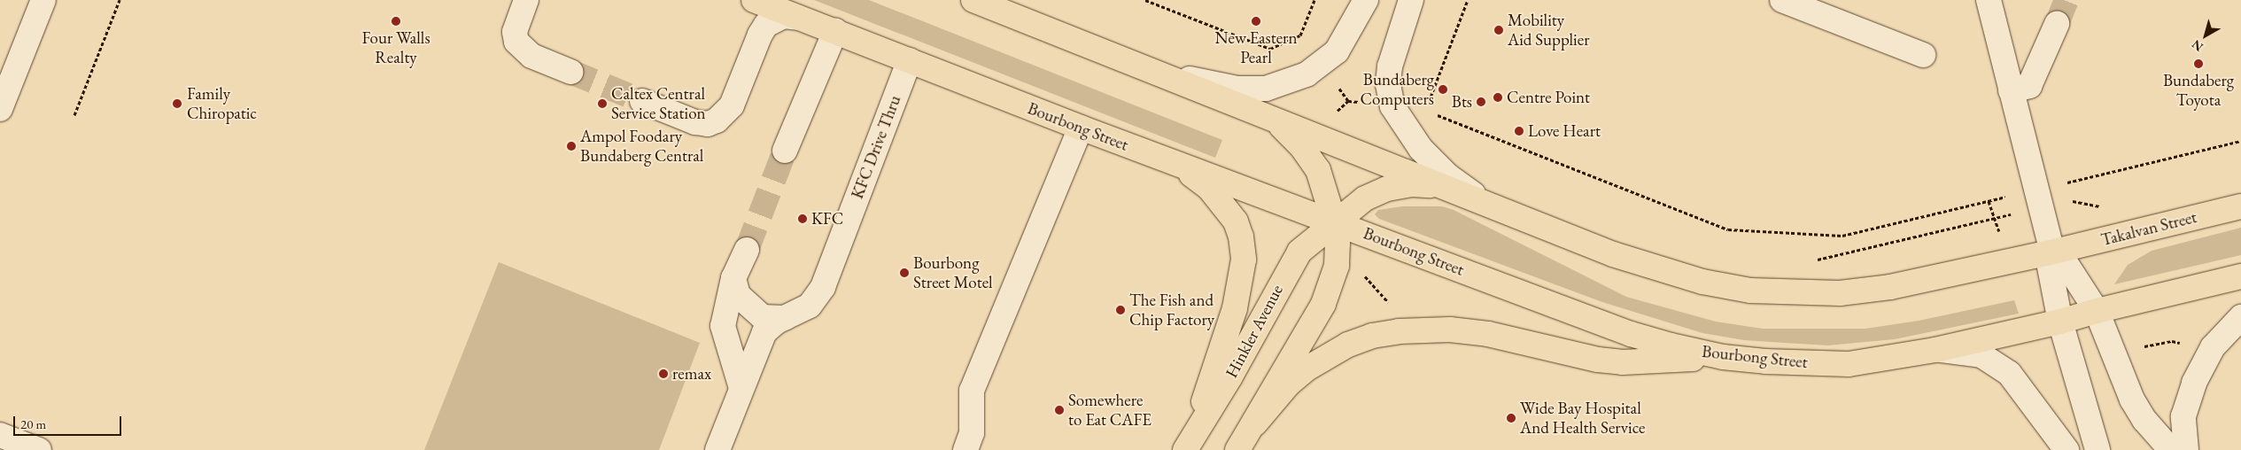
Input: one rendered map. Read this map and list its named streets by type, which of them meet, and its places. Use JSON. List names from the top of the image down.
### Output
{
  "streets": {
    "main road": ["Bourbong Street", "Takalvan Street", "Hinkler Avenue"],
    "street": ["KFC Drive Thru"]
  },
  "crossings": [
    ["Bourbong Street", "KFC Drive Thru"],
    ["Bourbong Street", "Hinkler Avenue"]
  ],
  "places": [
    "Four Walls Realty",
    "New Eastern Pearl",
    "Mobility Aid Supplier",
    "Bundaberg Toyota",
    "Bundaberg Computers",
    "Centre Point",
    "Bts",
    "Family Chiropatic",
    "Caltex Central Service Station",
    "Love Heart",
    "Ampol Foodary Bundaberg Central",
    "KFC",
    "Bourbong Street Motel",
    "The Fish and Chip Factory",
    "remax",
    "Somewhere to Eat CAFE",
    "Wide Bay Hospital And Health Service"
  ],
  "scale_bar": "20 m",
  "north": "bottom left"
}
